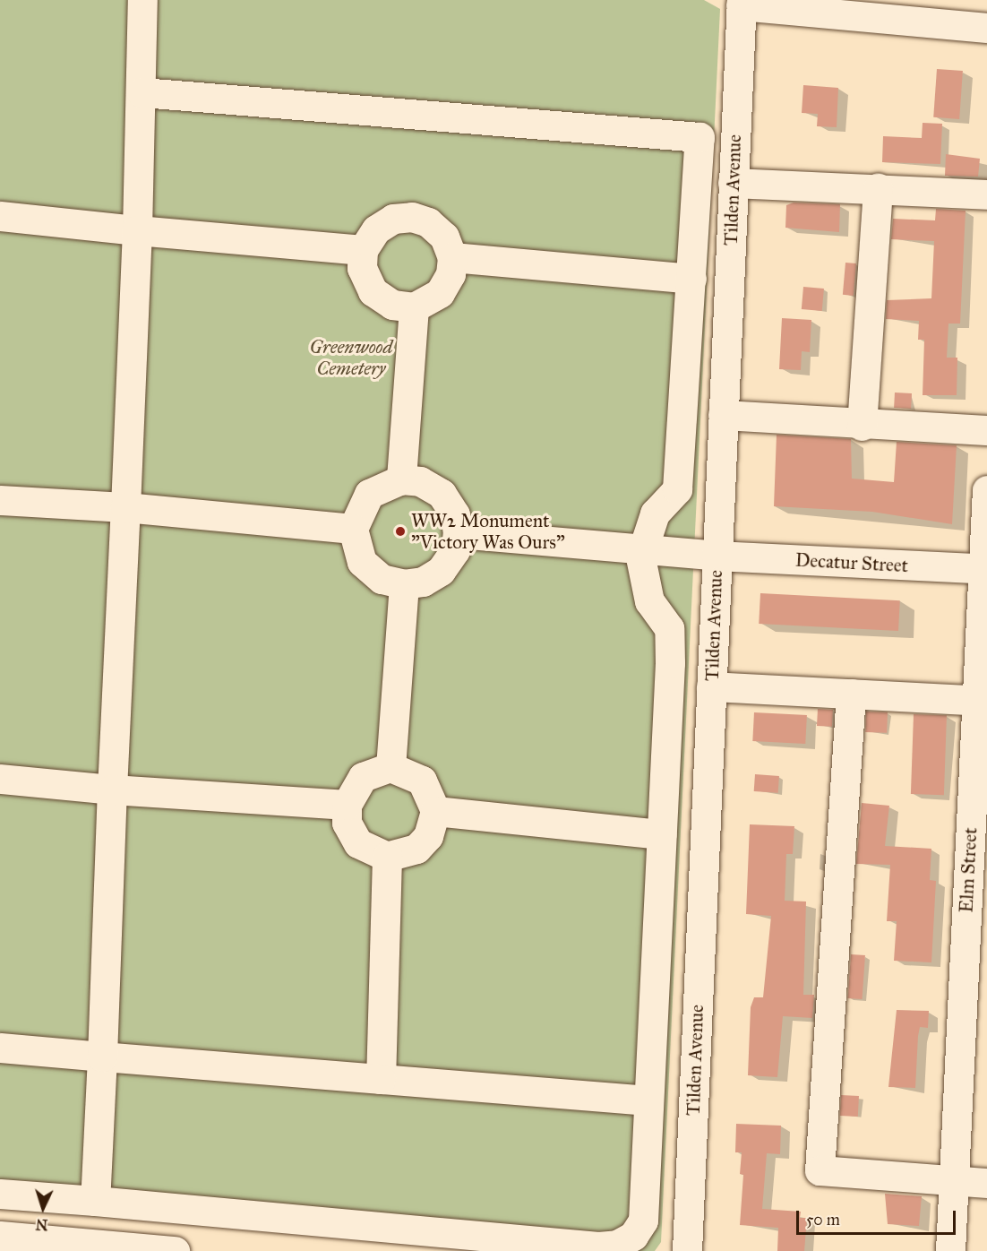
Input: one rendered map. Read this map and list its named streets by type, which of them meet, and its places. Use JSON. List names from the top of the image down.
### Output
{
  "streets": {
    "street": ["Tilden Avenue", "Decatur Street", "Elm Street"]
  },
  "crossings": [
    ["Tilden Avenue", "Decatur Street"],
    ["Decatur Street", "Elm Street"]
  ],
  "parks": ["Greenwood Cemetery"],
  "places": ["WW2 Monument \"Victory Was Ours\""],
  "scale_bar": "50 m",
  "north": "bottom"
}
